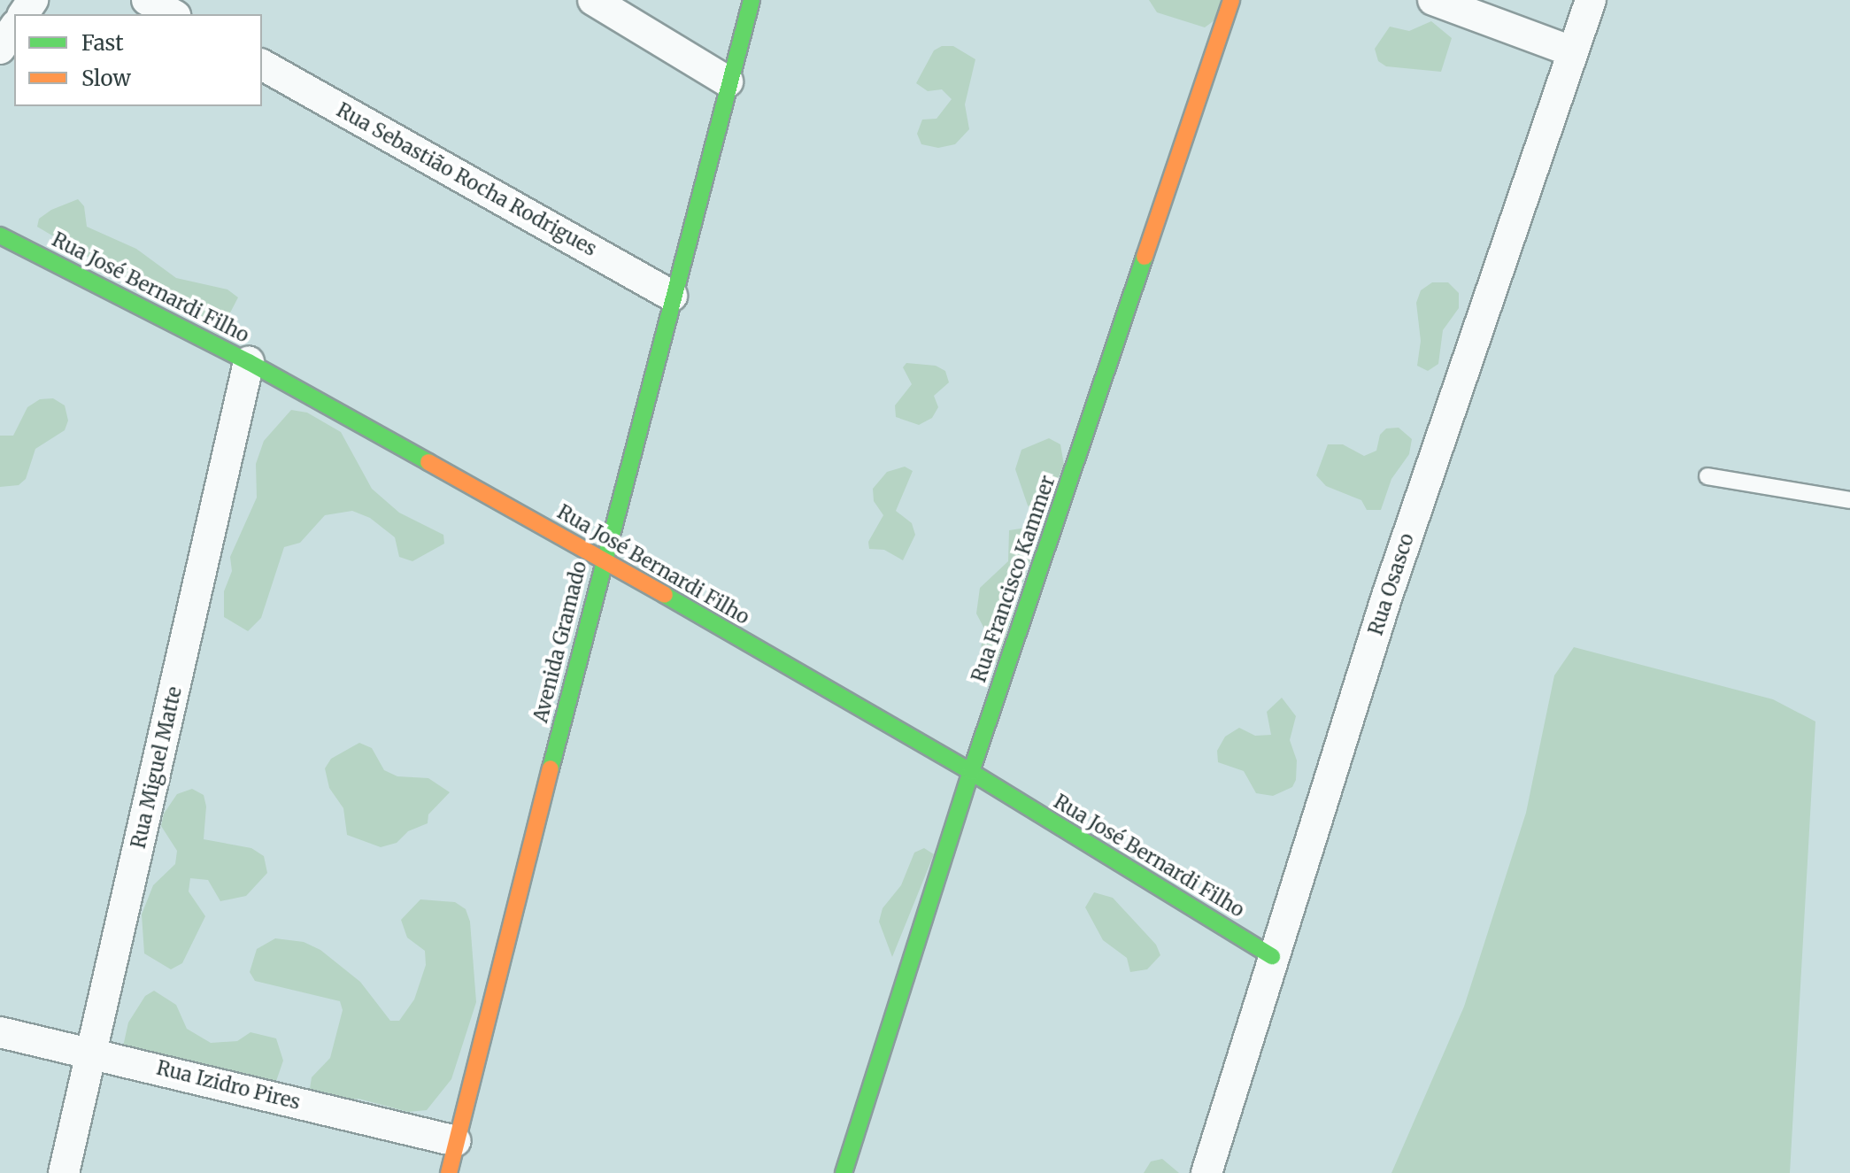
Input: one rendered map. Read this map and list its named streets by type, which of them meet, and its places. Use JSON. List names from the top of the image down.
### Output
{
  "streets": {
    "street": [
      "Rua Sebastião Rocha Rodrigues",
      "Rua José Bernardi Filho",
      "Rua Francisco Kammer",
      "Rua Osasco",
      "Avenida Gramado",
      "Rua Miguel Matte",
      "Rua Izidro Pires"
    ]
  },
  "crossings": [
    ["Rua Sebastião Rocha Rodrigues", "Avenida Gramado"],
    ["Rua José Bernardi Filho", "Rua Francisco Kammer"],
    ["Rua José Bernardi Filho", "Rua Osasco"],
    ["Rua José Bernardi Filho", "Avenida Gramado"],
    ["Rua José Bernardi Filho", "Rua Miguel Matte"],
    ["Avenida Gramado", "Rua Izidro Pires"],
    ["Rua Miguel Matte", "Rua Izidro Pires"]
  ],
  "legend": ["Fast", "Slow"]
}
